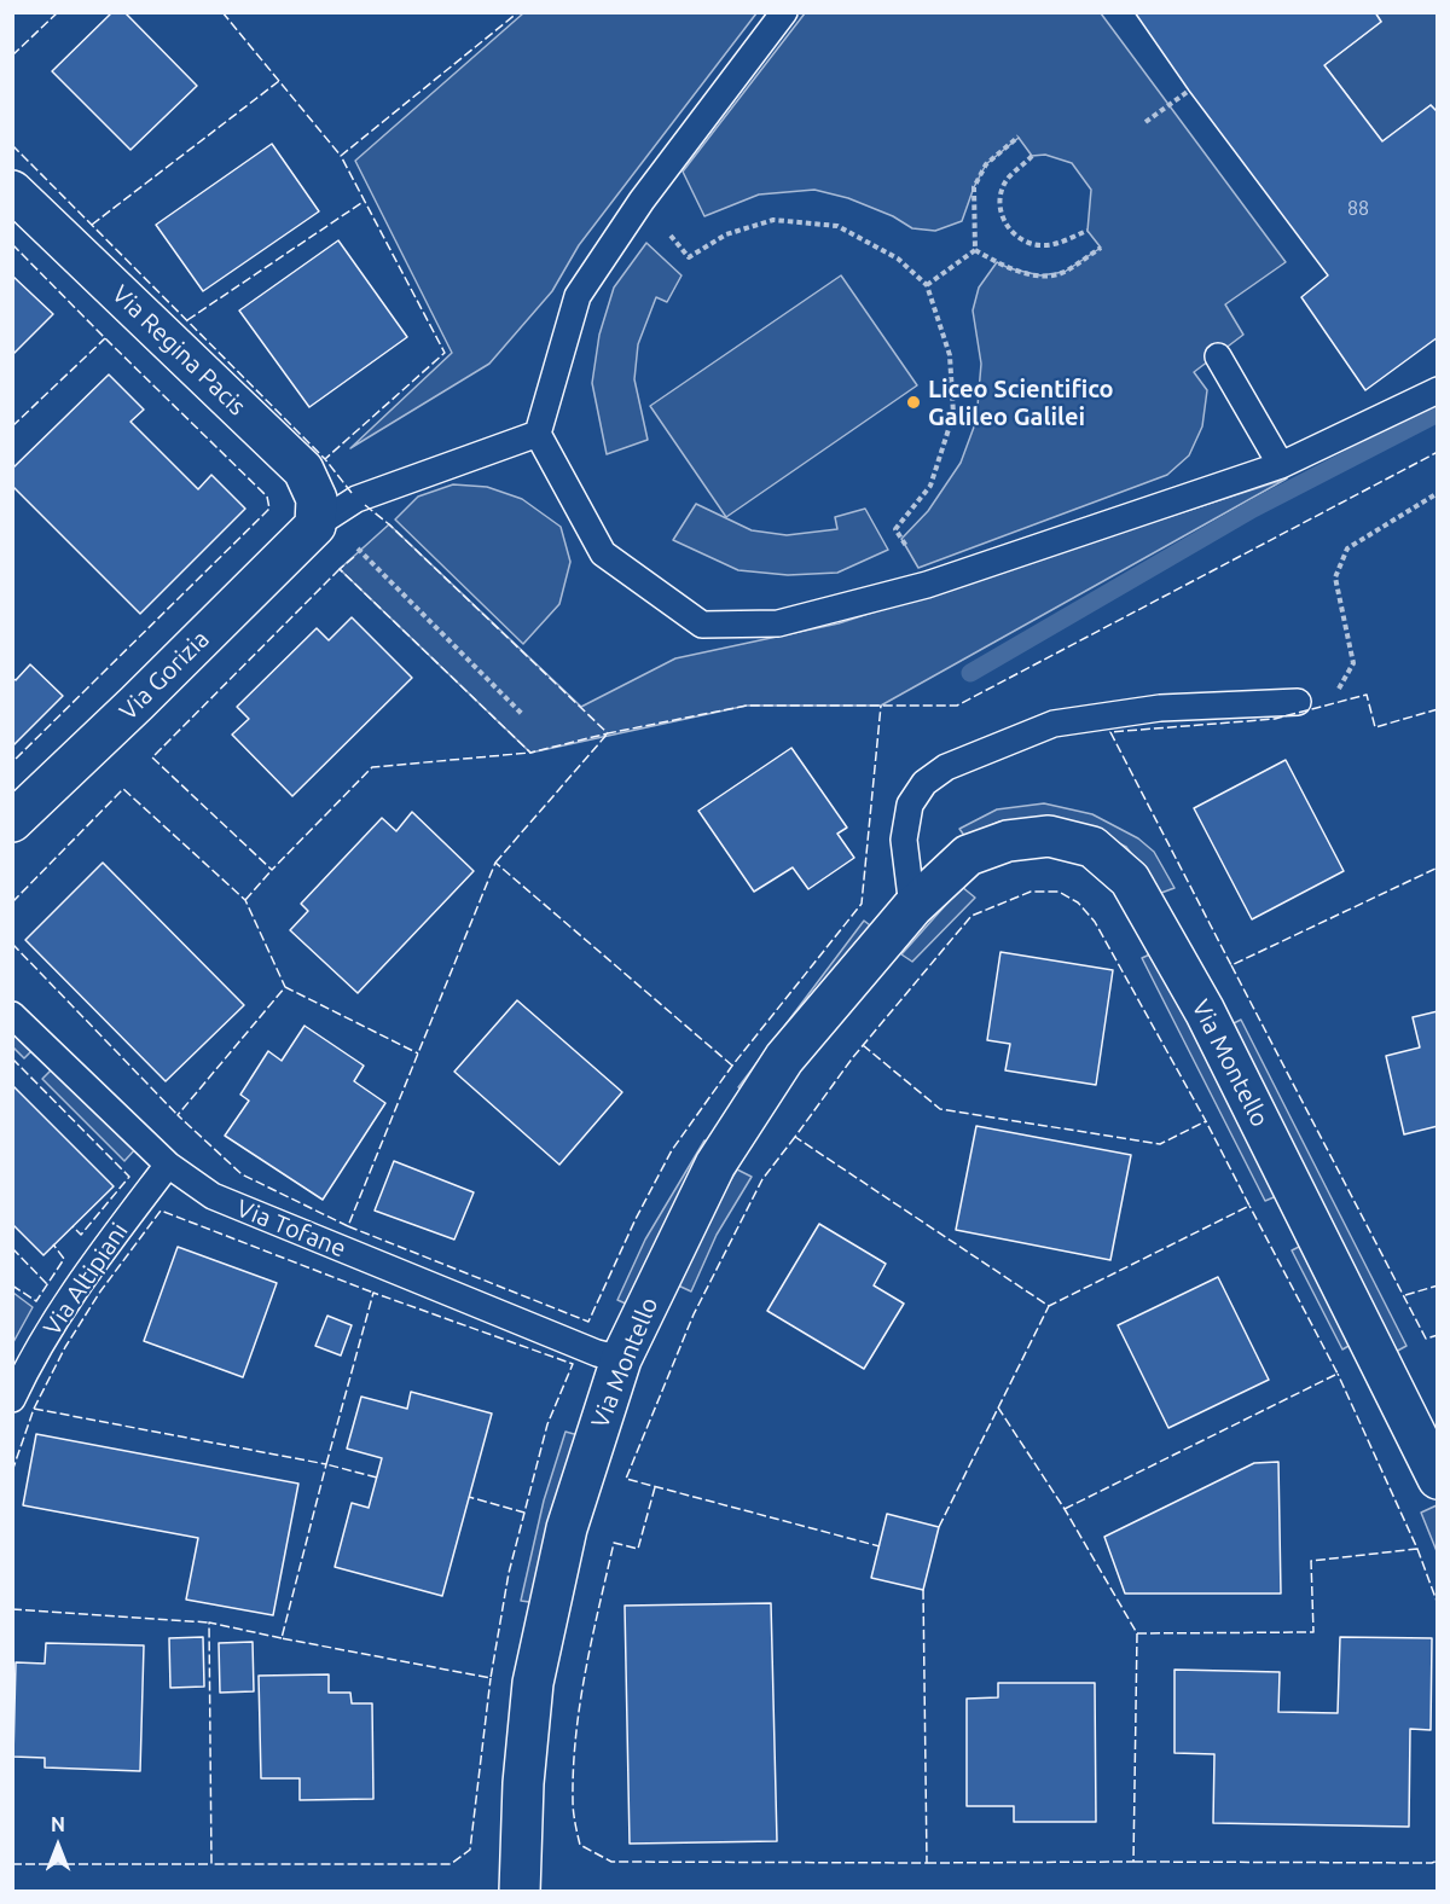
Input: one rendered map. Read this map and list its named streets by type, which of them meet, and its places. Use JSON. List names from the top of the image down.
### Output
{
  "streets": {
    "street": ["Via Regina Pacis", "Via Gorizia", "Via Montello"],
    "lane": ["Via Tofane", "Via Altipiani"]
  },
  "crossings": [
    ["Via Regina Pacis", "Via Gorizia"],
    ["Via Montello", "Via Tofane"],
    ["Via Tofane", "Via Altipiani"]
  ],
  "places": ["Liceo Scientifico Galileo Galilei"],
  "house_numbers": ["88"],
  "north": "top"
}
